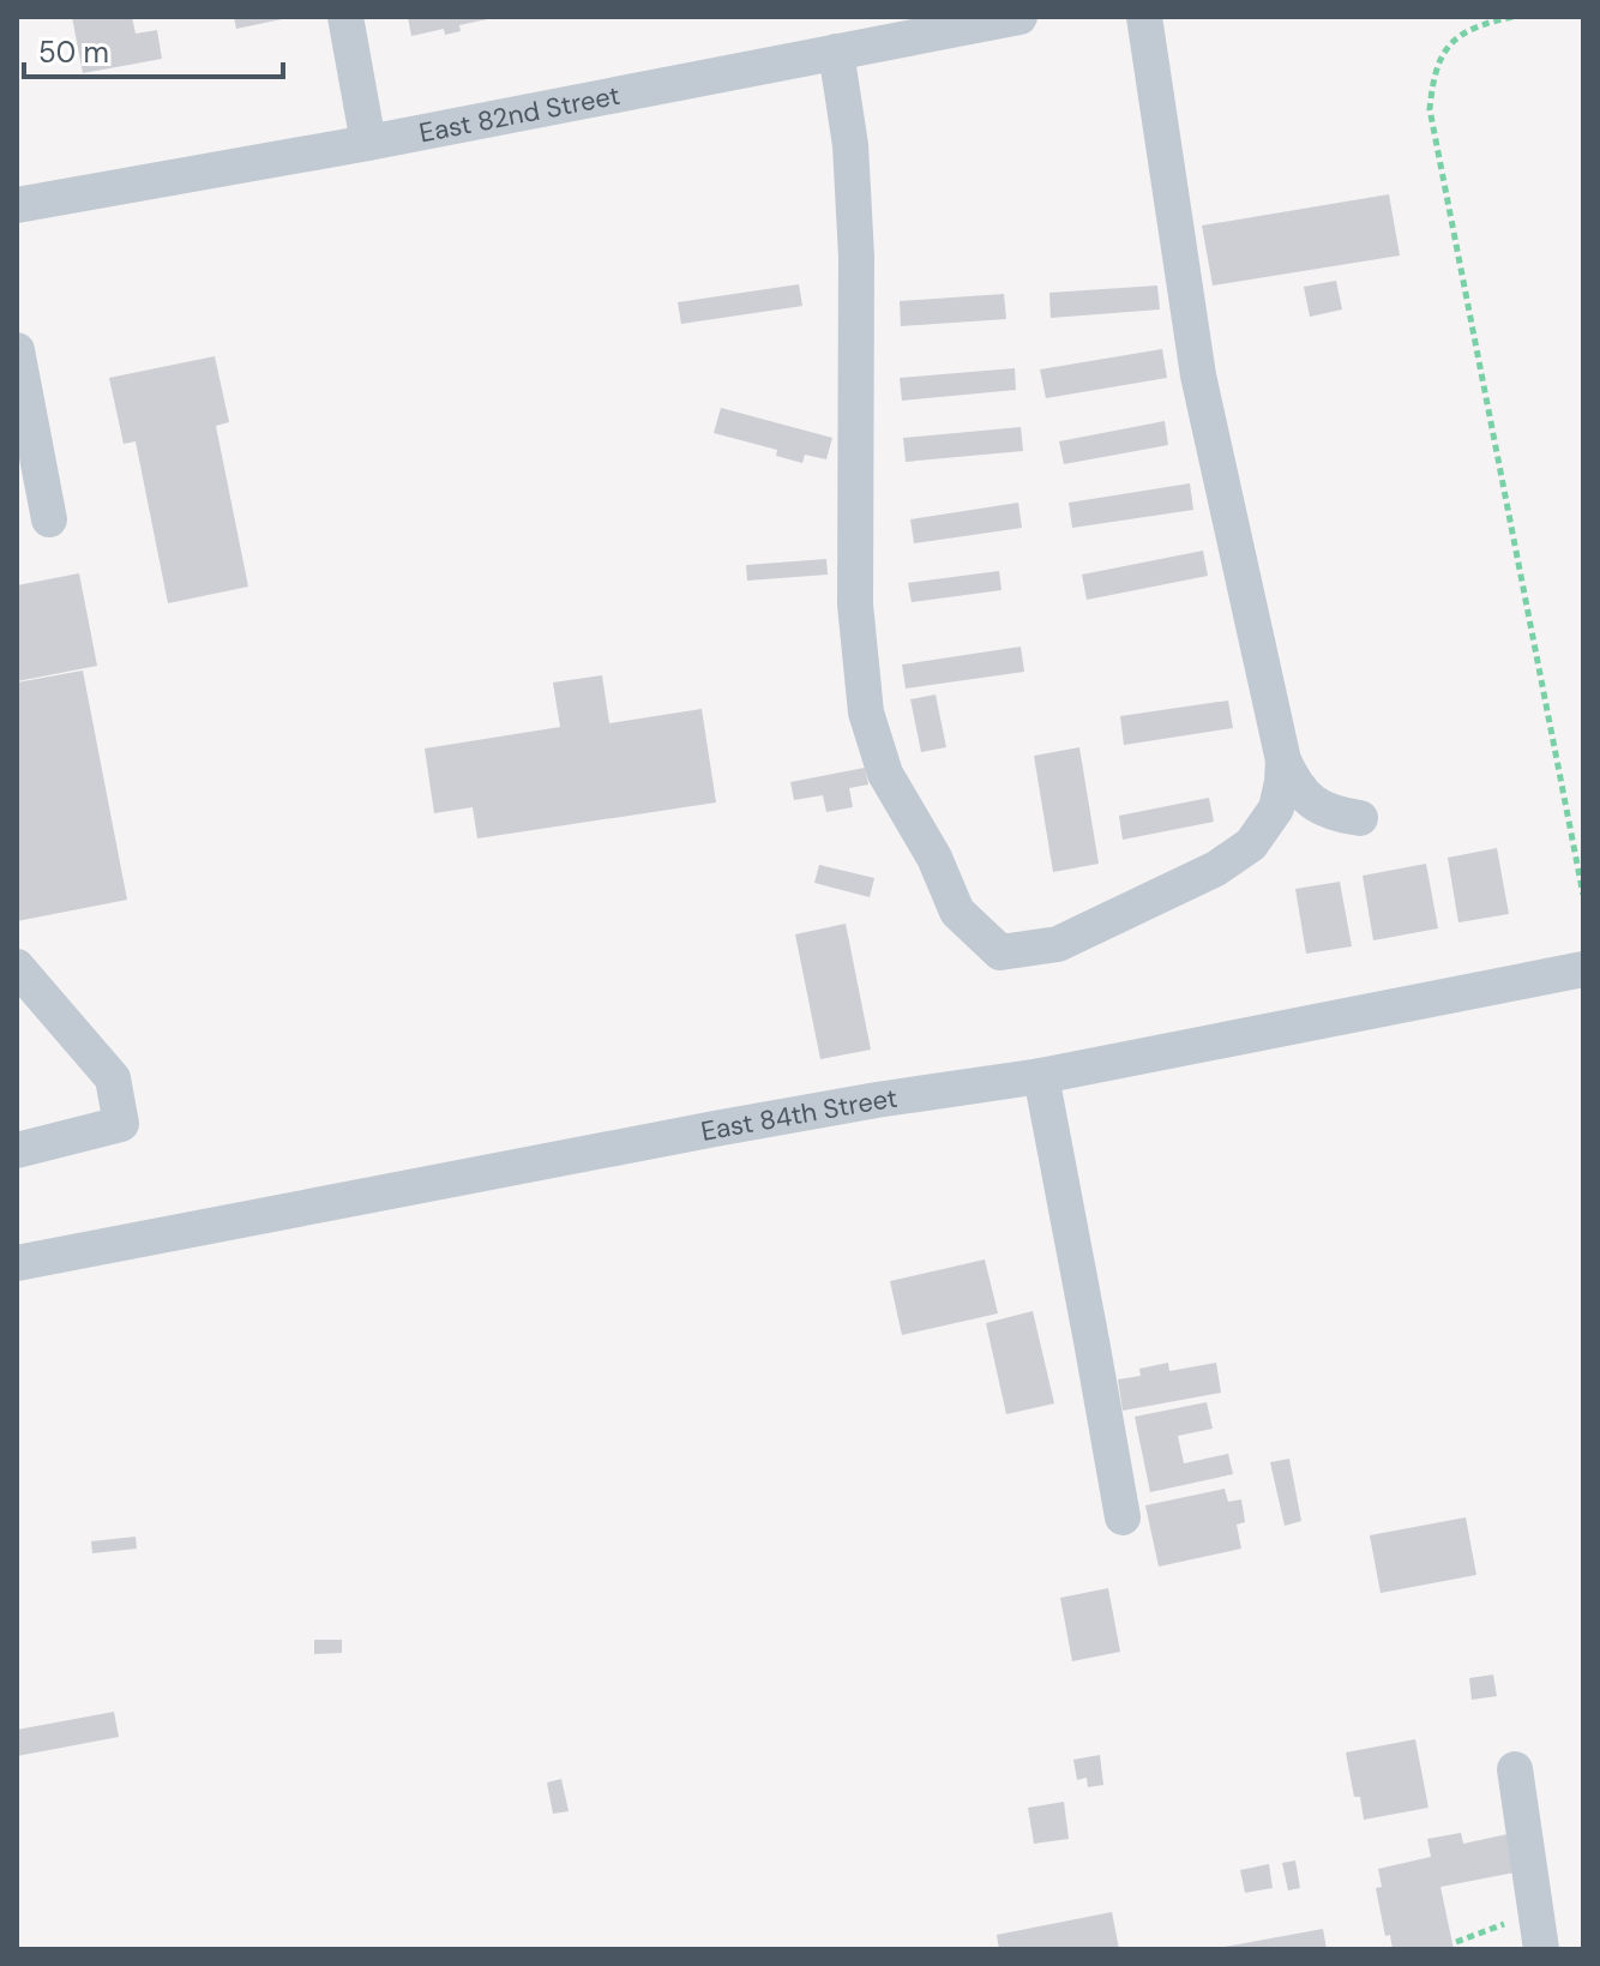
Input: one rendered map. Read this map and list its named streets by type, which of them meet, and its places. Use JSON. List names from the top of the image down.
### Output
{
  "streets": {
    "street": ["East 82nd Street", "East 84th Street"]
  },
  "scale_bar": "50 m"
}
